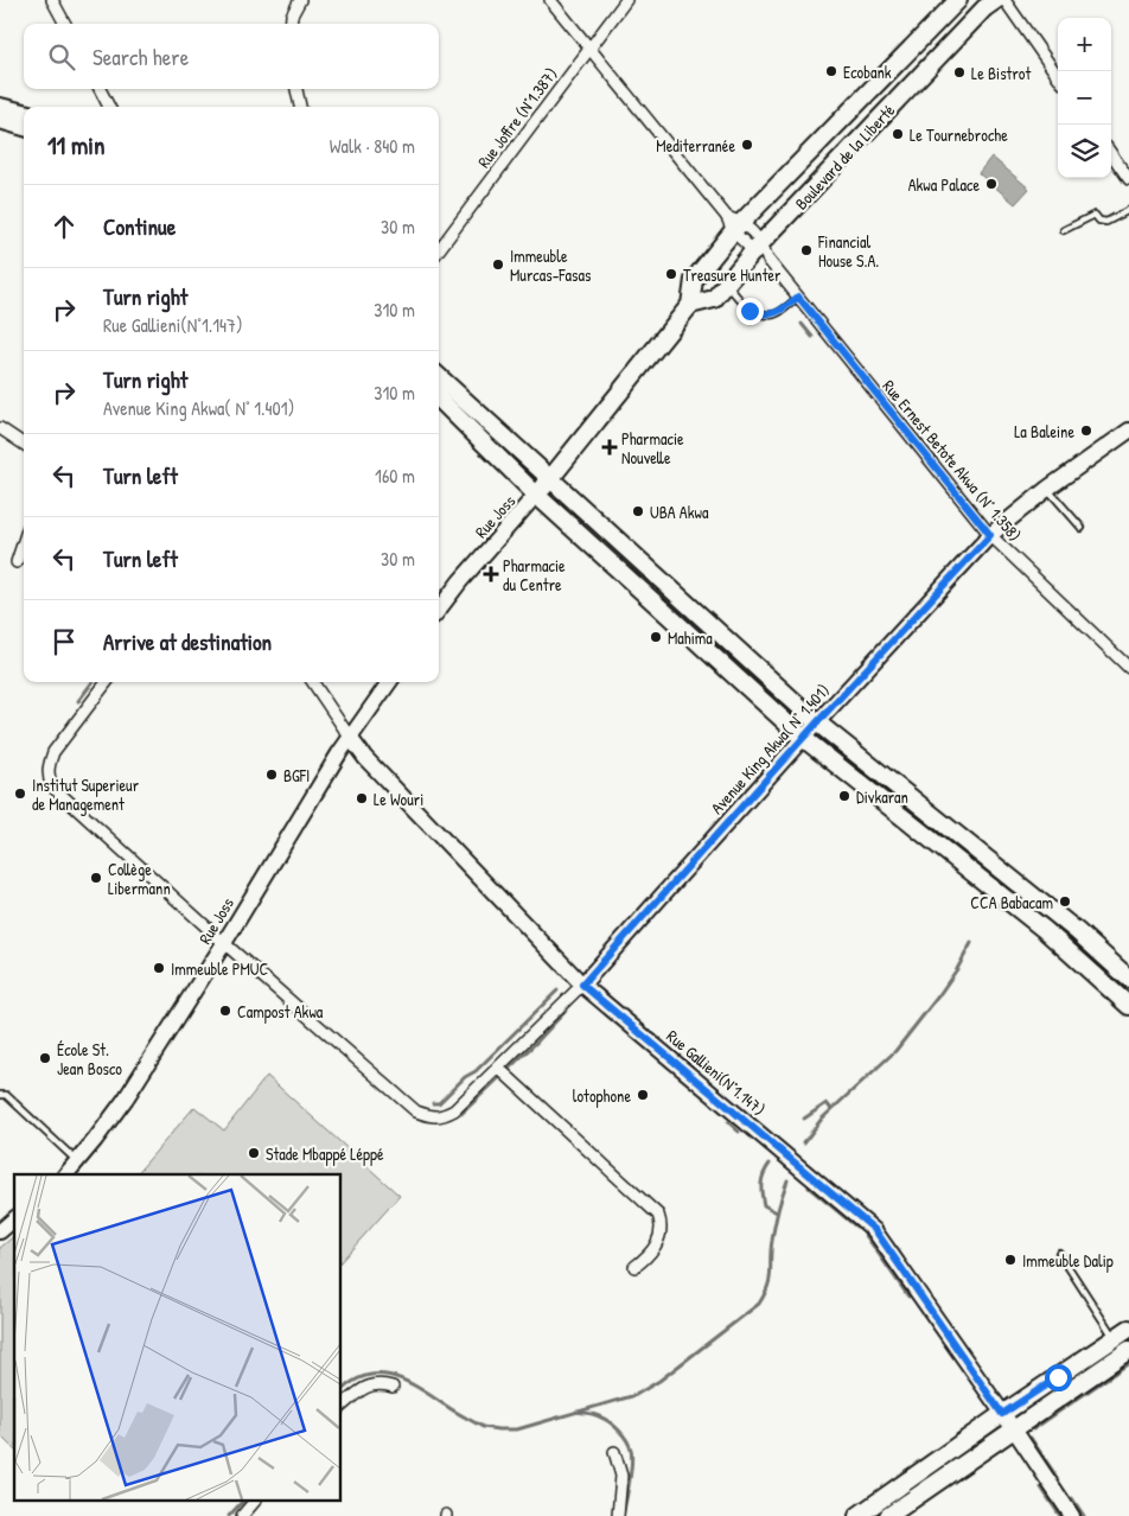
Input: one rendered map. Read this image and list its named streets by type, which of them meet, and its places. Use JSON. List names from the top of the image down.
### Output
{
  "streets": {
    "main road": [
      "Boulevard de la Liberté",
      "Rue Joss",
      "Avenue King Akwa( N° 1.401)",
      "Rue Gallieni(N°1.147)"
    ],
    "street": ["Rue Joffre (N°1.387)", "Rue Ernest Betote Akwa (N° 1.358)"]
  },
  "crossings": [
    ["Rue Joffre (N°1.387)", "Rue Ernest Betote Akwa (N° 1.358)"],
    ["Boulevard de la Liberté", "Rue Ernest Betote Akwa (N° 1.358)"],
    ["Boulevard de la Liberté", "Rue Joss"],
    ["Rue Ernest Betote Akwa (N° 1.358)", "Avenue King Akwa( N° 1.401)"],
    ["Rue Joss", "Avenue King Akwa( N° 1.401)"],
    ["Rue Joss", "Rue Gallieni(N°1.147)"],
    ["Avenue King Akwa( N° 1.401)", "Rue Gallieni(N°1.147)"]
  ],
  "places": {
    "other": [
      "Ecobank",
      "Le Bistrot",
      "Le Tournebroche",
      "Mediterranée",
      "Akwa Palace",
      "Financial House S.A.",
      "Immeuble Murcas-Fasas",
      "Treasure Hunter",
      "La Baleine",
      "UBA Akwa",
      "Mahima",
      "BGFI",
      "Institut Superieur de Management",
      "Divkaran",
      "Le Wouri",
      "Collège Libermann",
      "CCA Babacam",
      "Immeuble PMUC",
      "Campost Akwa",
      "École St. Jean Bosco",
      "lotophone",
      "Stade Mbappé Léppé",
      "Immeuble Dalip"
    ],
    "health": ["Pharmacie Nouvelle", "Pharmacie du Centre"]
  },
  "page": {
    "map_buttons": ["+", "−"],
    "search": "Search here",
    "heading": ["11 min", "Walk · 840 m"],
    "list": [
      ["Continue", "30 m"],
      ["Turn right", "Rue Gallieni(N°1.147)", "310 m"],
      ["Turn right", "Avenue King Akwa( N° 1.401)", "310 m"],
      ["Turn left", "160 m"],
      ["Turn left", "30 m"],
      "Arrive at destination"
    ]
  }
}
